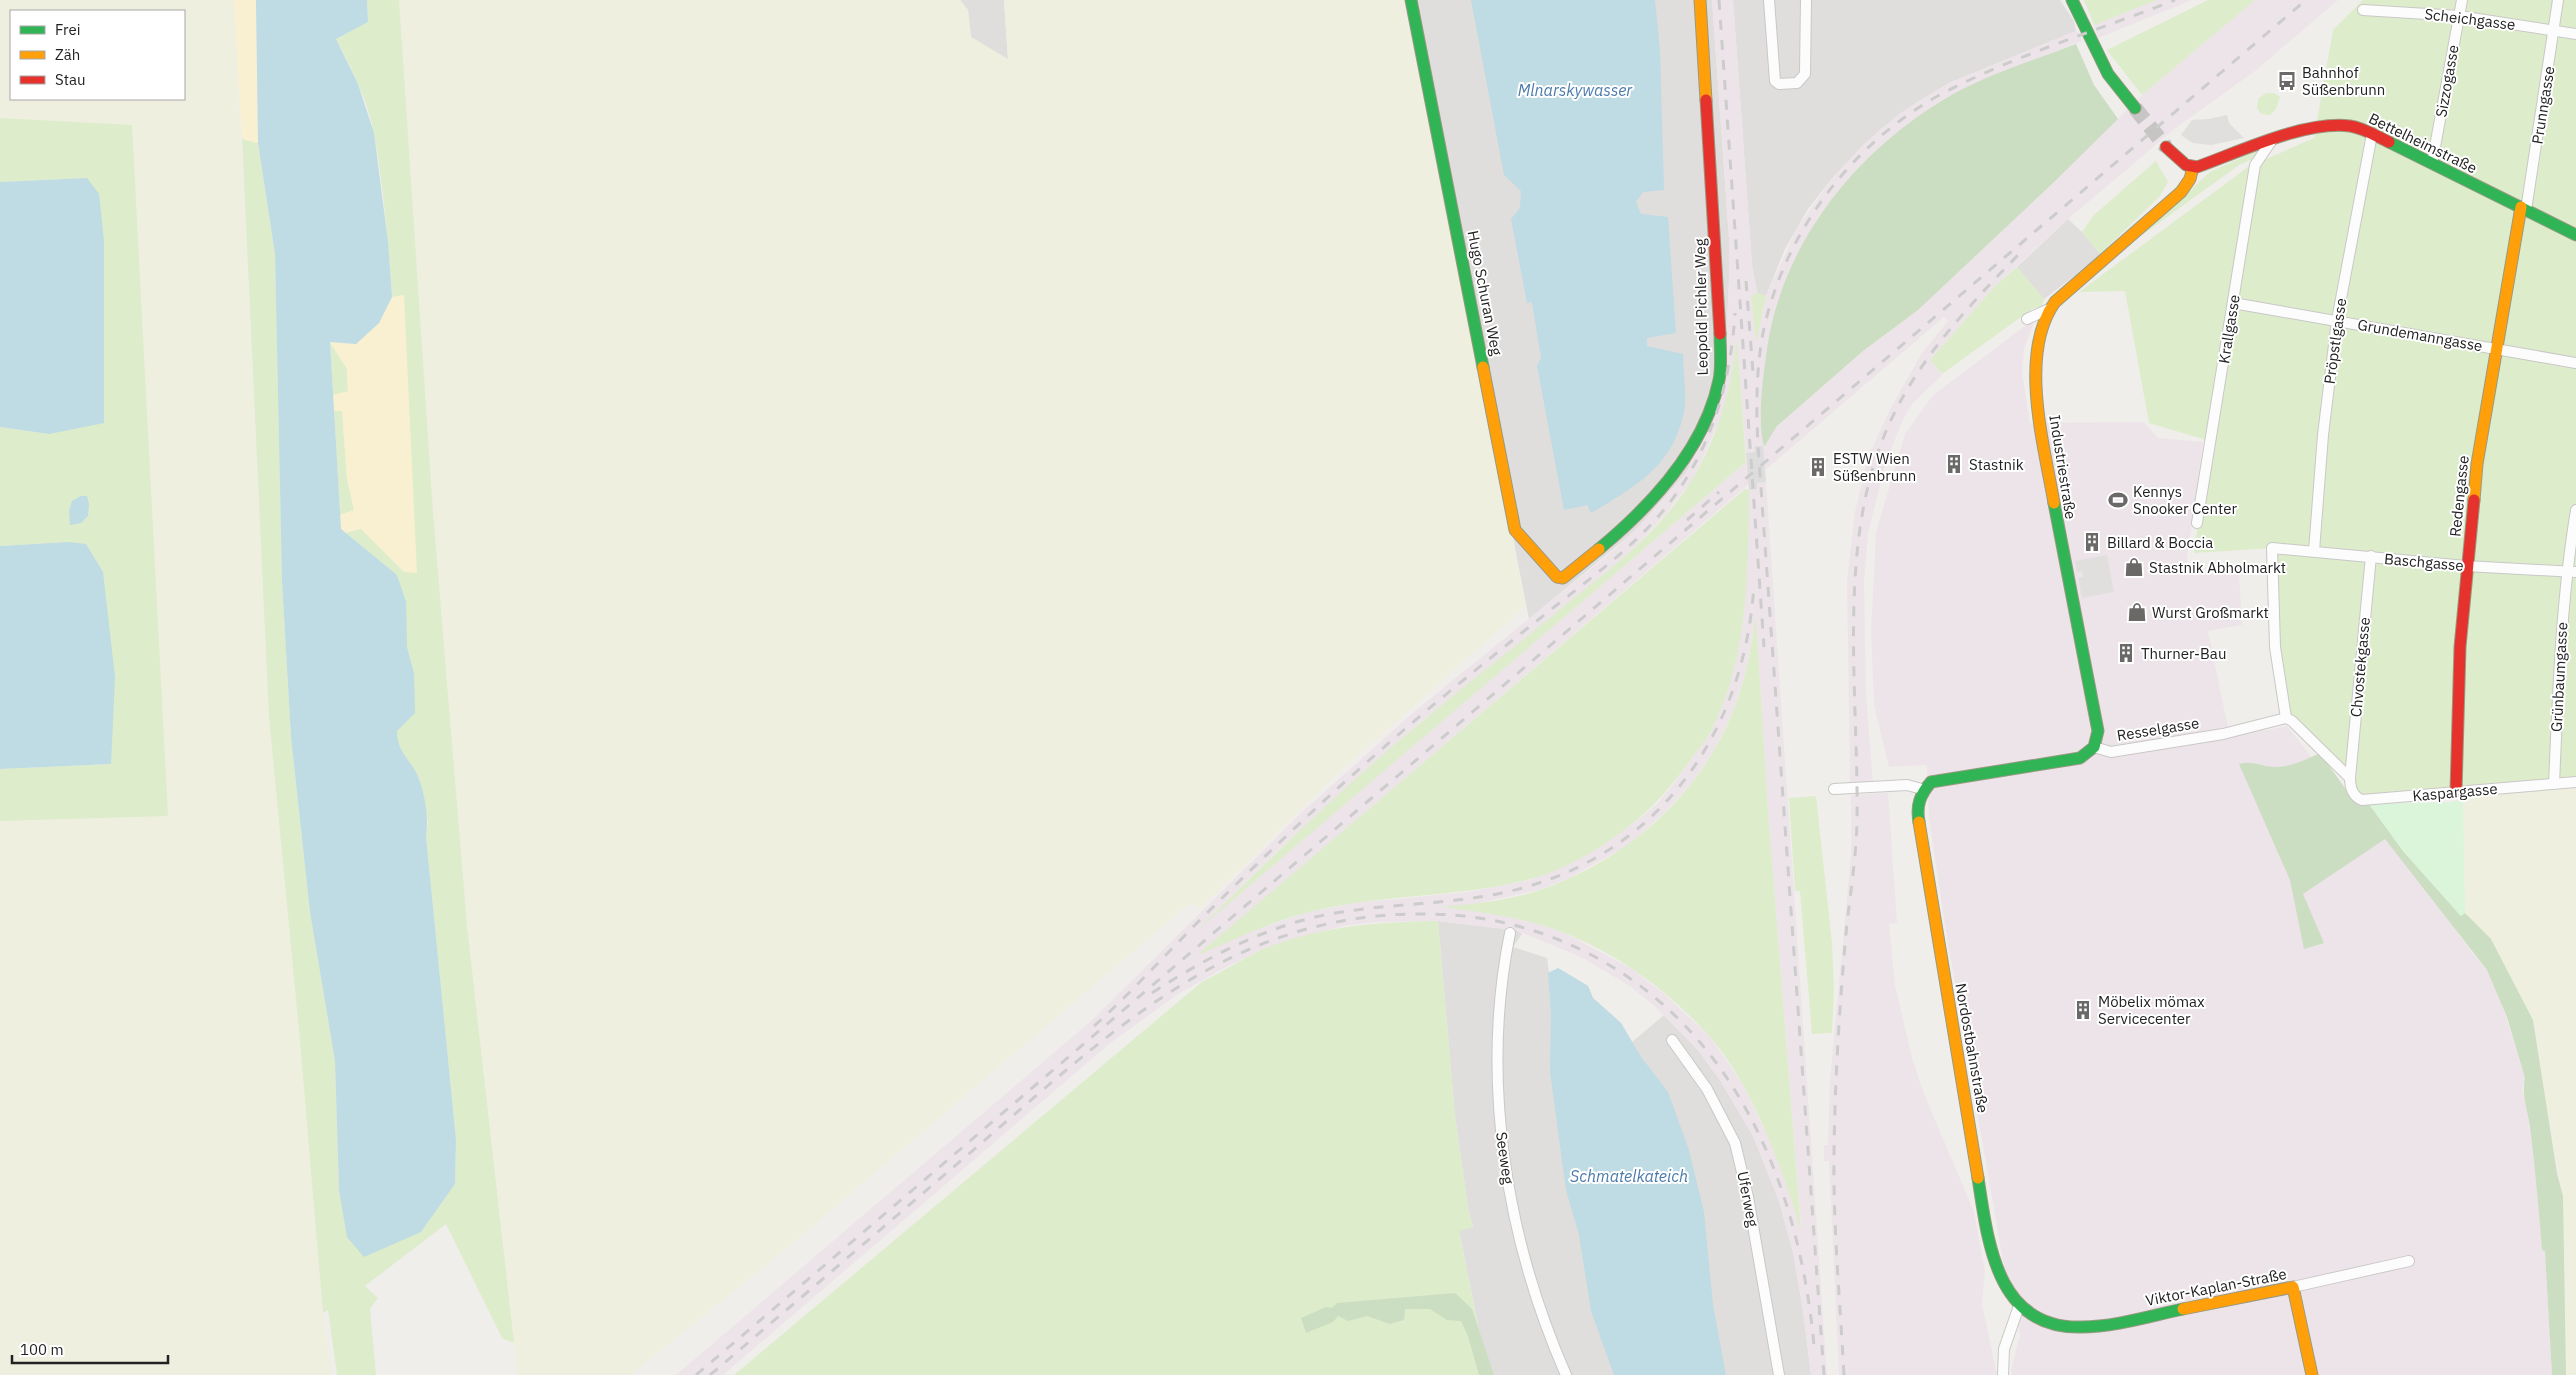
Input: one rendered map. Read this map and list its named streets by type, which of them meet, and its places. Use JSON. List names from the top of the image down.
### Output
{
  "streets": {
    "street": [
      "Scheichgasse",
      "Sizzogasse",
      "Prunngasse",
      "Bettelheimstraße",
      "Hugo Schuran Weg",
      "Leopold Pichler Weg",
      "Krallgasse",
      "Grundemanngasse",
      "Pröpstlgasse",
      "Industriestraße",
      "Redengasse",
      "Baschgasse",
      "Chvostekgasse",
      "Grünbaumgasse",
      "Resselgasse",
      "Kaspargasse",
      "Nordostbahnstraße",
      "Seeweg",
      "Uferweg",
      "Viktor-Kaplan-Straße"
    ]
  },
  "crossings": [
    ["Scheichgasse", "Sizzogasse"],
    ["Scheichgasse", "Prunngasse"],
    ["Sizzogasse", "Bettelheimstraße"],
    ["Prunngasse", "Bettelheimstraße"],
    ["Prunngasse", "Redengasse"],
    ["Bettelheimstraße", "Krallgasse"],
    ["Bettelheimstraße", "Pröpstlgasse"],
    ["Bettelheimstraße", "Redengasse"],
    ["Hugo Schuran Weg", "Leopold Pichler Weg"],
    ["Krallgasse", "Grundemanngasse"],
    ["Grundemanngasse", "Pröpstlgasse"],
    ["Grundemanngasse", "Redengasse"],
    ["Pröpstlgasse", "Baschgasse"],
    ["Industriestraße", "Resselgasse"],
    ["Redengasse", "Baschgasse"],
    ["Redengasse", "Kaspargasse"],
    ["Baschgasse", "Chvostekgasse"],
    ["Baschgasse", "Grünbaumgasse"],
    ["Baschgasse", "Resselgasse"],
    ["Baschgasse", "Kaspargasse"],
    ["Chvostekgasse", "Kaspargasse"],
    ["Grünbaumgasse", "Kaspargasse"],
    ["Resselgasse", "Kaspargasse"],
    ["Nordostbahnstraße", "Viktor-Kaplan-Straße"]
  ],
  "water": ["Mlnarskywasser", "Schmatelkateich"],
  "places": {
    "bus stop": ["Bahnhof Süßenbrunn"],
    "building": [
      "Stastnik",
      "ESTW Wien Süßenbrunn",
      "Billard & Boccia",
      "Thurner-Bau",
      "Möbelix mömax Servicecenter"
    ],
    "sports": ["Kennys Snooker Center"],
    "shop": ["Stastnik Abholmarkt", "Wurst Großmarkt"]
  },
  "legend": ["Frei", "Zäh", "Stau"],
  "scale_bar": "100 m"
}
